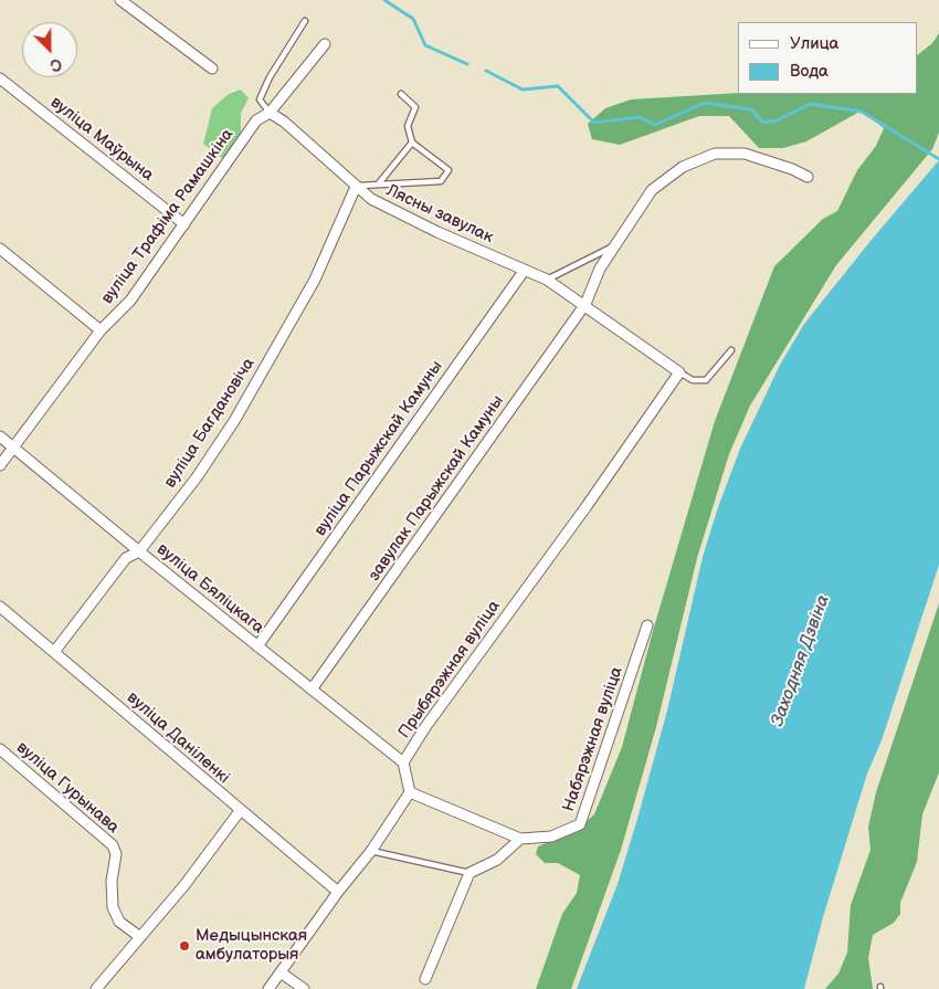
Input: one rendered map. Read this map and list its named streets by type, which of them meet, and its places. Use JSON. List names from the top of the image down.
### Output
{
  "streets": {
    "street": [
      "вуліца Маўрына",
      "Лясны завулак",
      "вуліца Трафіма Рамашкіна",
      "вуліца Багдановіча",
      "вуліца Парыжскай Камуны",
      "завулак Парыжскай Камуны",
      "вуліца Бяліцкага",
      "Прыбярэжная вуліца",
      "вуліца Даніленкі",
      "Набярэжная вуліца",
      "вуліца Гурынава"
    ]
  },
  "crossings": [
    ["вуліца Маўрына", "вуліца Трафіма Рамашкіна"],
    ["Лясны завулак", "вуліца Трафіма Рамашкіна"],
    ["Лясны завулак", "вуліца Багдановіча"],
    ["Лясны завулак", "вуліца Парыжскай Камуны"],
    ["Лясны завулак", "завулак Парыжскай Камуны"],
    ["Лясны завулак", "Прыбярэжная вуліца"],
    ["вуліца Трафіма Рамашкіна", "вуліца Бяліцкага"],
    ["вуліца Багдановіча", "вуліца Бяліцкага"],
    ["вуліца Багдановіча", "вуліца Даніленкі"],
    ["вуліца Парыжскай Камуны", "вуліца Бяліцкага"],
    ["завулак Парыжскай Камуны", "вуліца Бяліцкага"],
    ["вуліца Бяліцкага", "Прыбярэжная вуліца"]
  ],
  "water": ["Заходняя Дзвіна"],
  "places": ["Медыцынская амбулаторыя"],
  "legend": ["Улица", "Вода"],
  "north": "bottom right"
}
